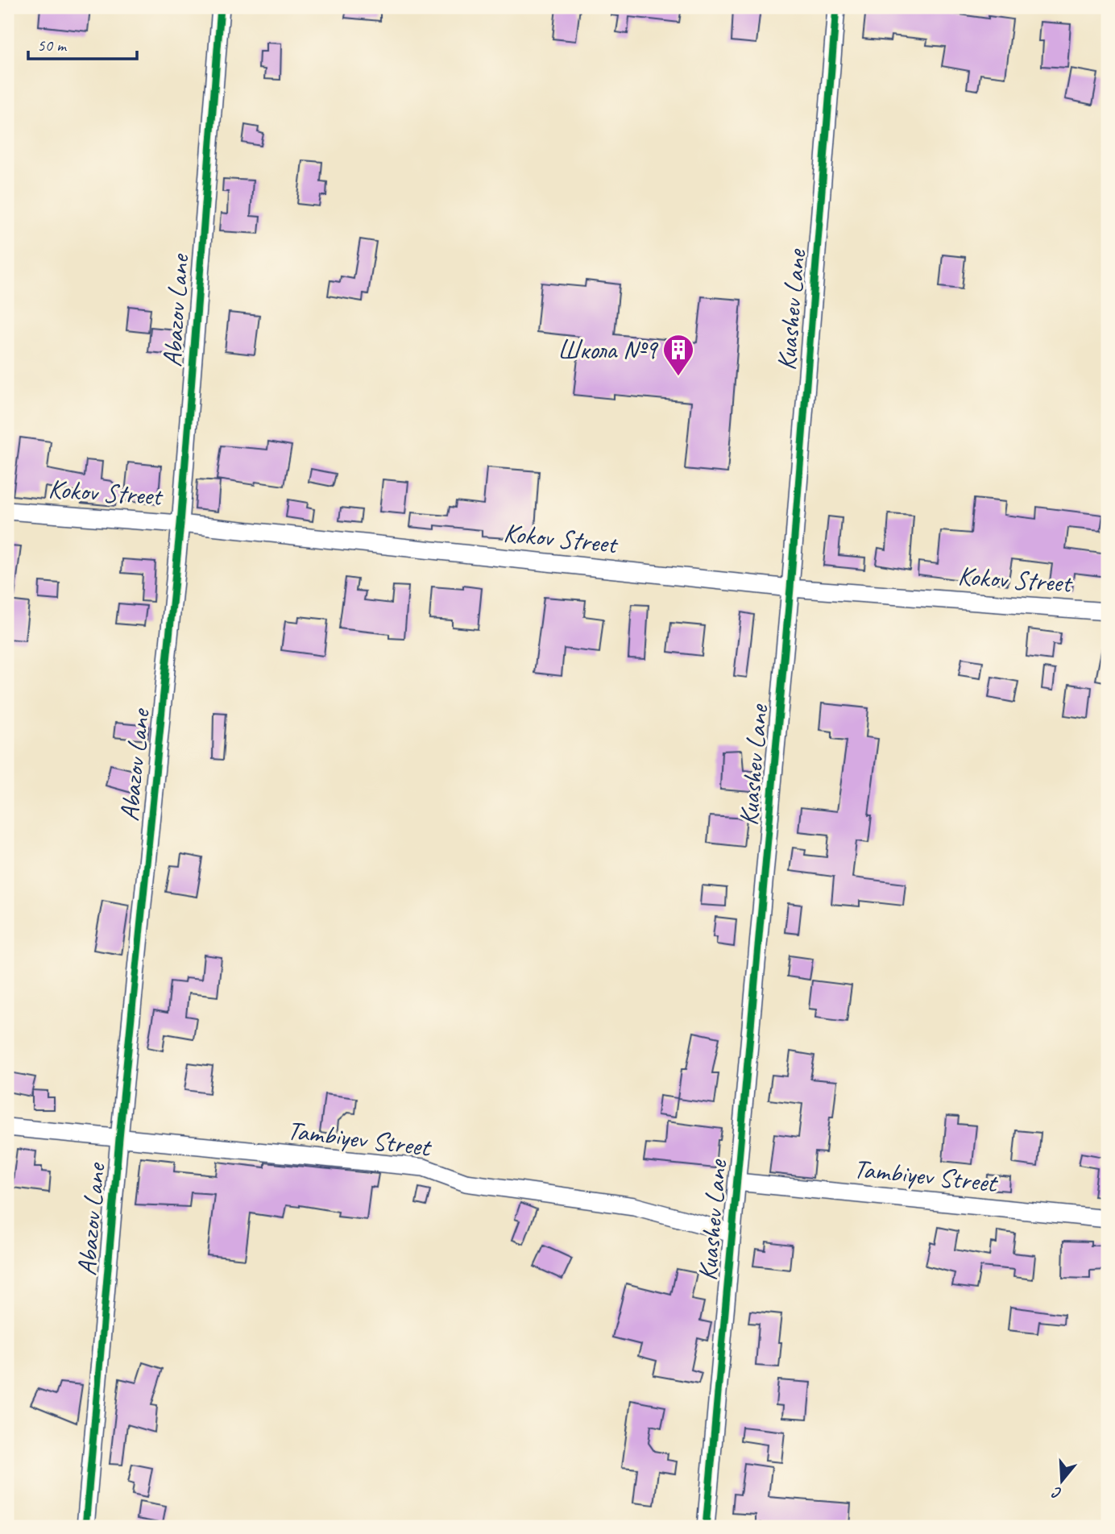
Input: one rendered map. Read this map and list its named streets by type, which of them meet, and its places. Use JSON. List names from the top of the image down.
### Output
{
  "streets": {
    "street": [
      "Kuashev Lane",
      "Abazov Lane",
      "Kokov Street",
      "Tambiyev Street"
    ]
  },
  "crossings": [
    ["Kuashev Lane", "Kokov Street"],
    ["Kuashev Lane", "Tambiyev Street"],
    ["Abazov Lane", "Kokov Street"],
    ["Abazov Lane", "Tambiyev Street"]
  ],
  "places": {
    "building": ["Школа №9"]
  },
  "scale_bar": "50 m",
  "north": "bottom"
}
